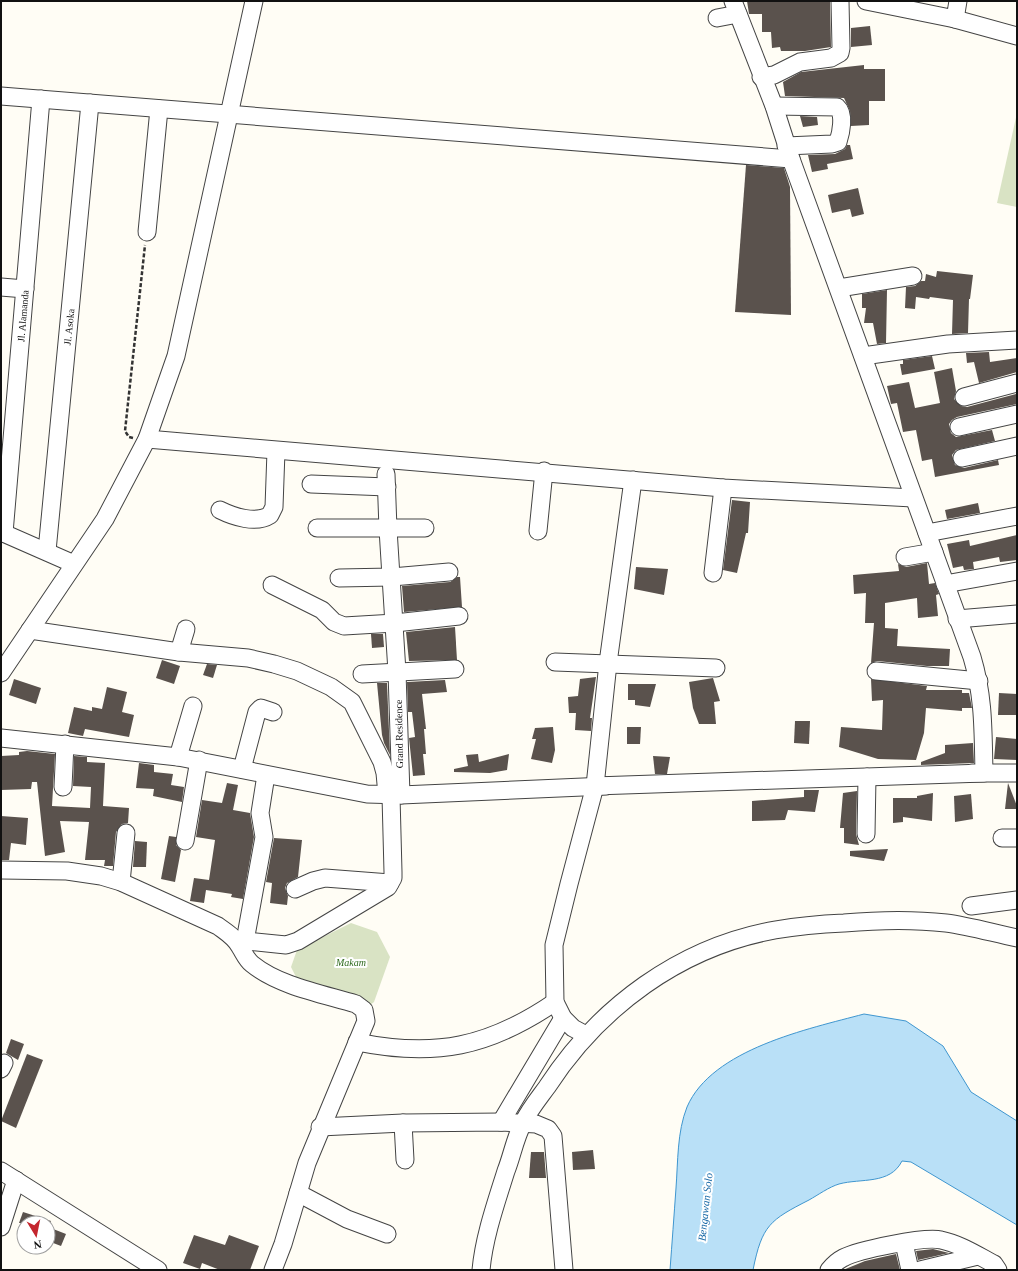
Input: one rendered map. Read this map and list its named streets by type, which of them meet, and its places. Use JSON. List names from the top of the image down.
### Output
{
  "streets": {
    "street": ["Jl. Alamanda", "Jl. Asoka", "Grand Residence"]
  },
  "water": ["Bengawan Solo"],
  "parks": ["Makam"],
  "north": "bottom"
}
